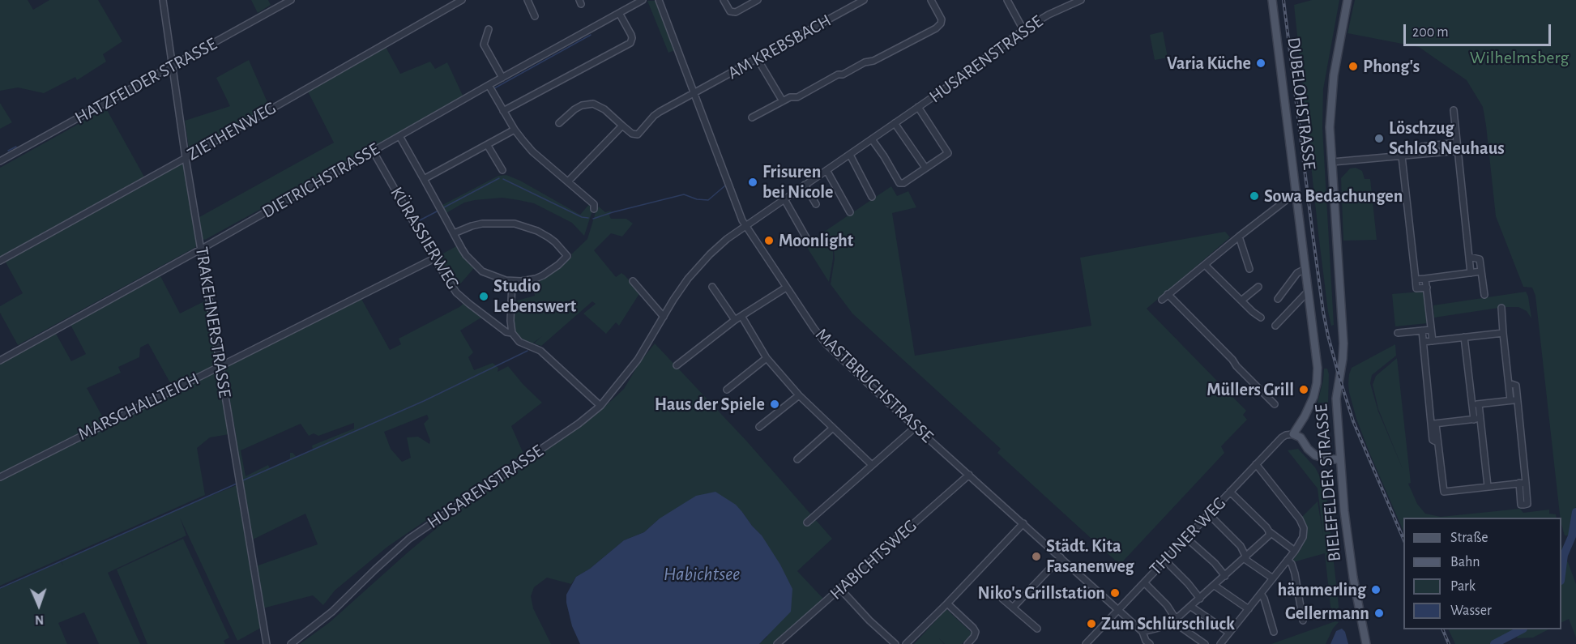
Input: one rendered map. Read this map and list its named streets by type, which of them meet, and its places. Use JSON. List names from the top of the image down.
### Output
{
  "streets": {
    "main road": ["DUBELOHSTRASSE", "BIELEFELDER STRASSE"],
    "street": [
      "AM KREBSBACH",
      "HUSARENSTRASSE",
      "HATZFELDER STRASSE",
      "ZIETHENWEG",
      "DIETRICHSTRASSE",
      "KÜRASSIERWEG",
      "TRAKEHNERSTRASSE",
      "MASTBRUCHSTRASSE",
      "MARSCHALLTEICH",
      "THUNER WEG",
      "HABICHTSWEG"
    ]
  },
  "crossings": [
    ["AM KREBSBACH", "MASTBRUCHSTRASSE"],
    ["HUSARENSTRASSE", "KÜRASSIERWEG"],
    ["HUSARENSTRASSE", "MASTBRUCHSTRASSE"],
    ["HATZFELDER STRASSE", "TRAKEHNERSTRASSE"],
    ["DUBELOHSTRASSE", "THUNER WEG"],
    ["ZIETHENWEG", "TRAKEHNERSTRASSE"],
    ["DIETRICHSTRASSE", "KÜRASSIERWEG"],
    ["DIETRICHSTRASSE", "TRAKEHNERSTRASSE"],
    ["KÜRASSIERWEG", "MARSCHALLTEICH"],
    ["TRAKEHNERSTRASSE", "MARSCHALLTEICH"],
    ["MASTBRUCHSTRASSE", "THUNER WEG"],
    ["MASTBRUCHSTRASSE", "HABICHTSWEG"]
  ],
  "water": ["Habichtsee"],
  "parks": ["Wilhelmsberg"],
  "places": [
    "Varia Küche",
    "Phong's",
    "Löschzug Schloß Neuhaus",
    "Frisuren bei Nicole",
    "Sowa Bedachungen",
    "Moonlight",
    "Studio Lebenswert",
    "Müllers Grill",
    "Haus der Spiele",
    "Städt. Kita Fasanenweg",
    "hämmerling",
    "Niko's Grillstation",
    "Gellermann",
    "Zum Schlürschluck"
  ],
  "legend": [
    "Straße",
    "Bahn",
    "Park",
    "Wasser"
  ],
  "scale_bar": "200 m",
  "north": "bottom"
}
